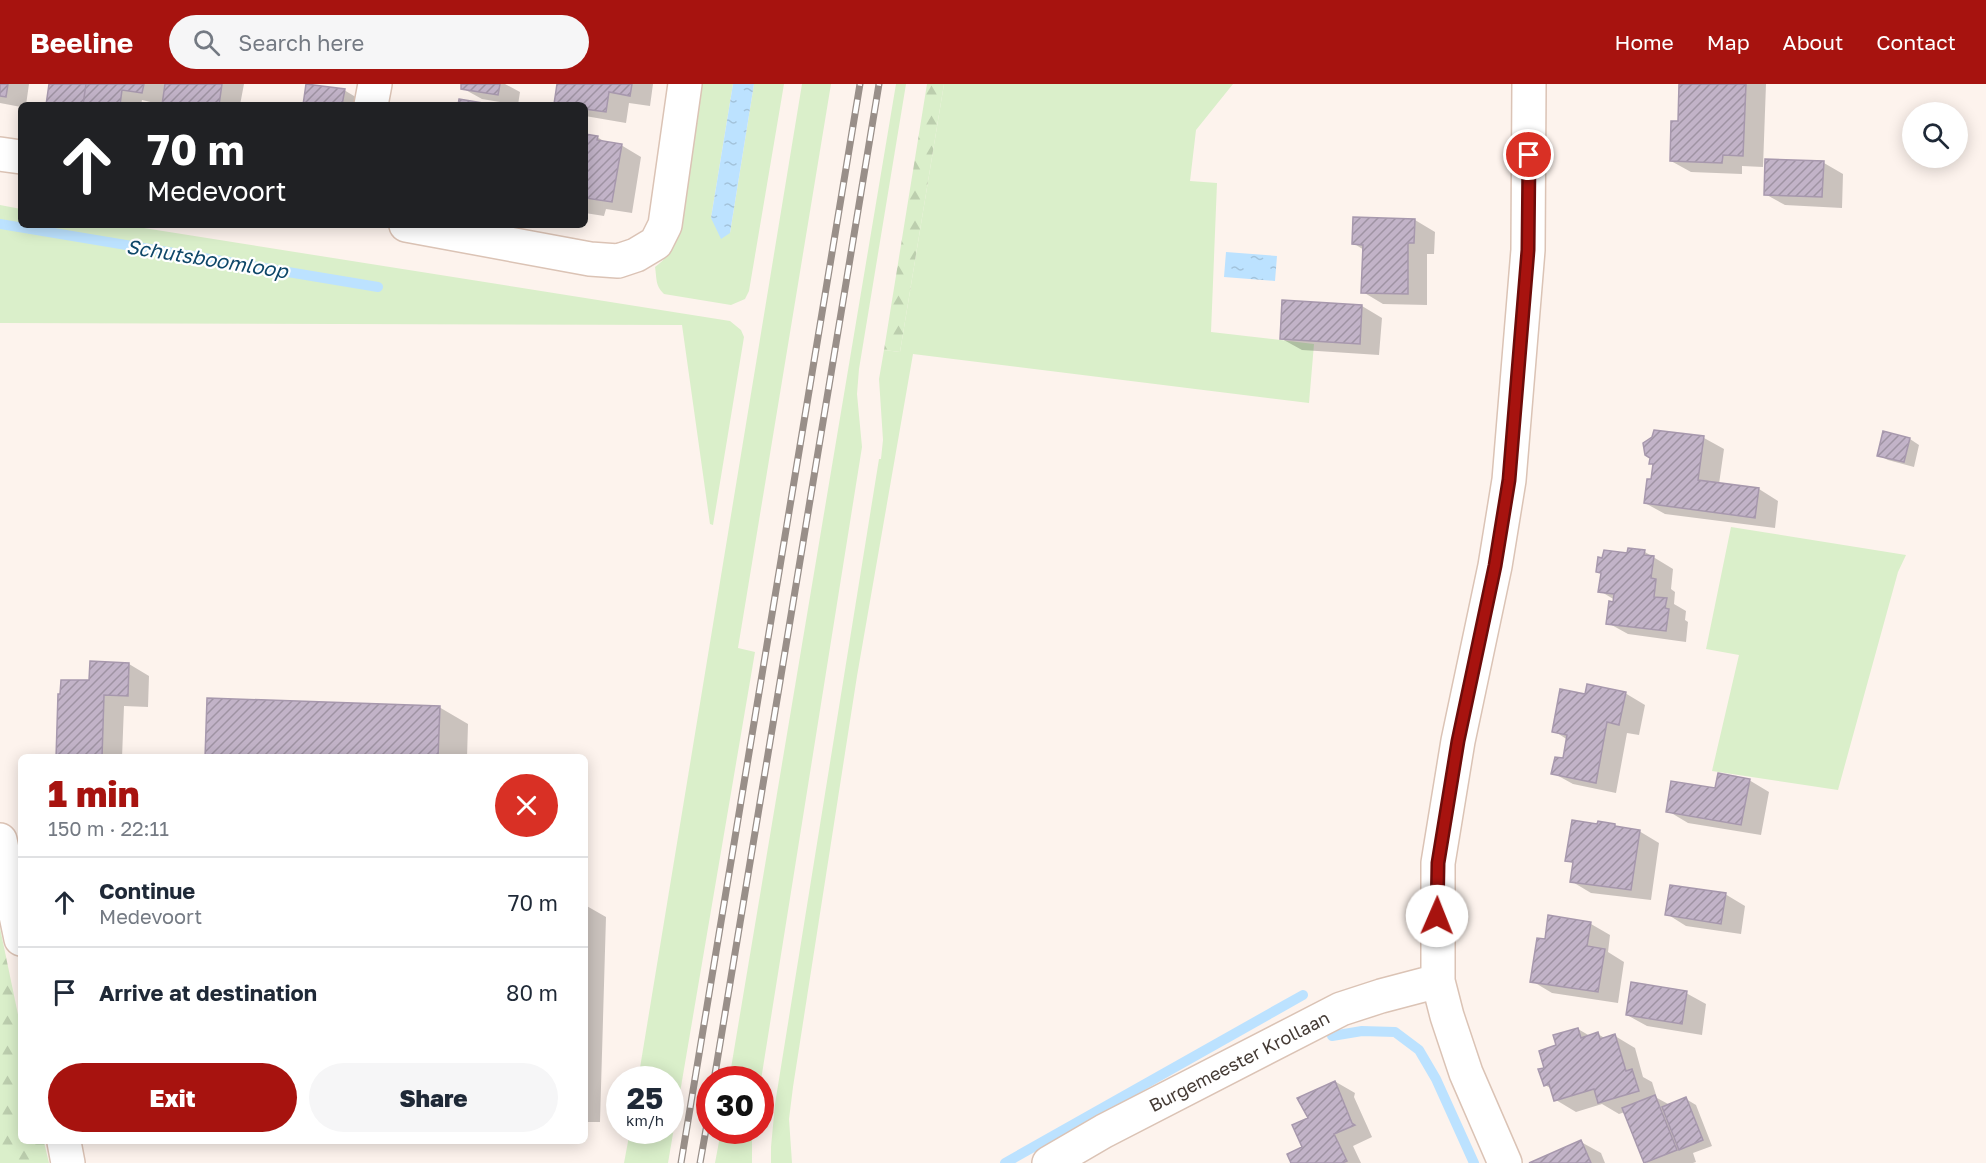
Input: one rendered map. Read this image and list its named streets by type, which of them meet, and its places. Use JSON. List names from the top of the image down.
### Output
{
  "streets": {
    "street": ["Burgemeester Krollaan"]
  },
  "water": ["Schutsboomloop"],
  "page": {
    "header": "Beeline",
    "search": "Search here",
    "nav": [
      "Home",
      "Map",
      "About",
      "Contact"
    ],
    "turn": ["70 m", "Medevoort"],
    "heading": ["1 min", "150 m · 22:11"],
    "list": [
      {
        "name": "Continue",
        "note": "Medevoort",
        "value": "70 m"
      },
      {
        "name": "Arrive at destination",
        "value": "80 m"
      }
    ],
    "buttons": ["Exit", "Share"],
    "speed": "25 km/h",
    "limit": "30"
  }
}
